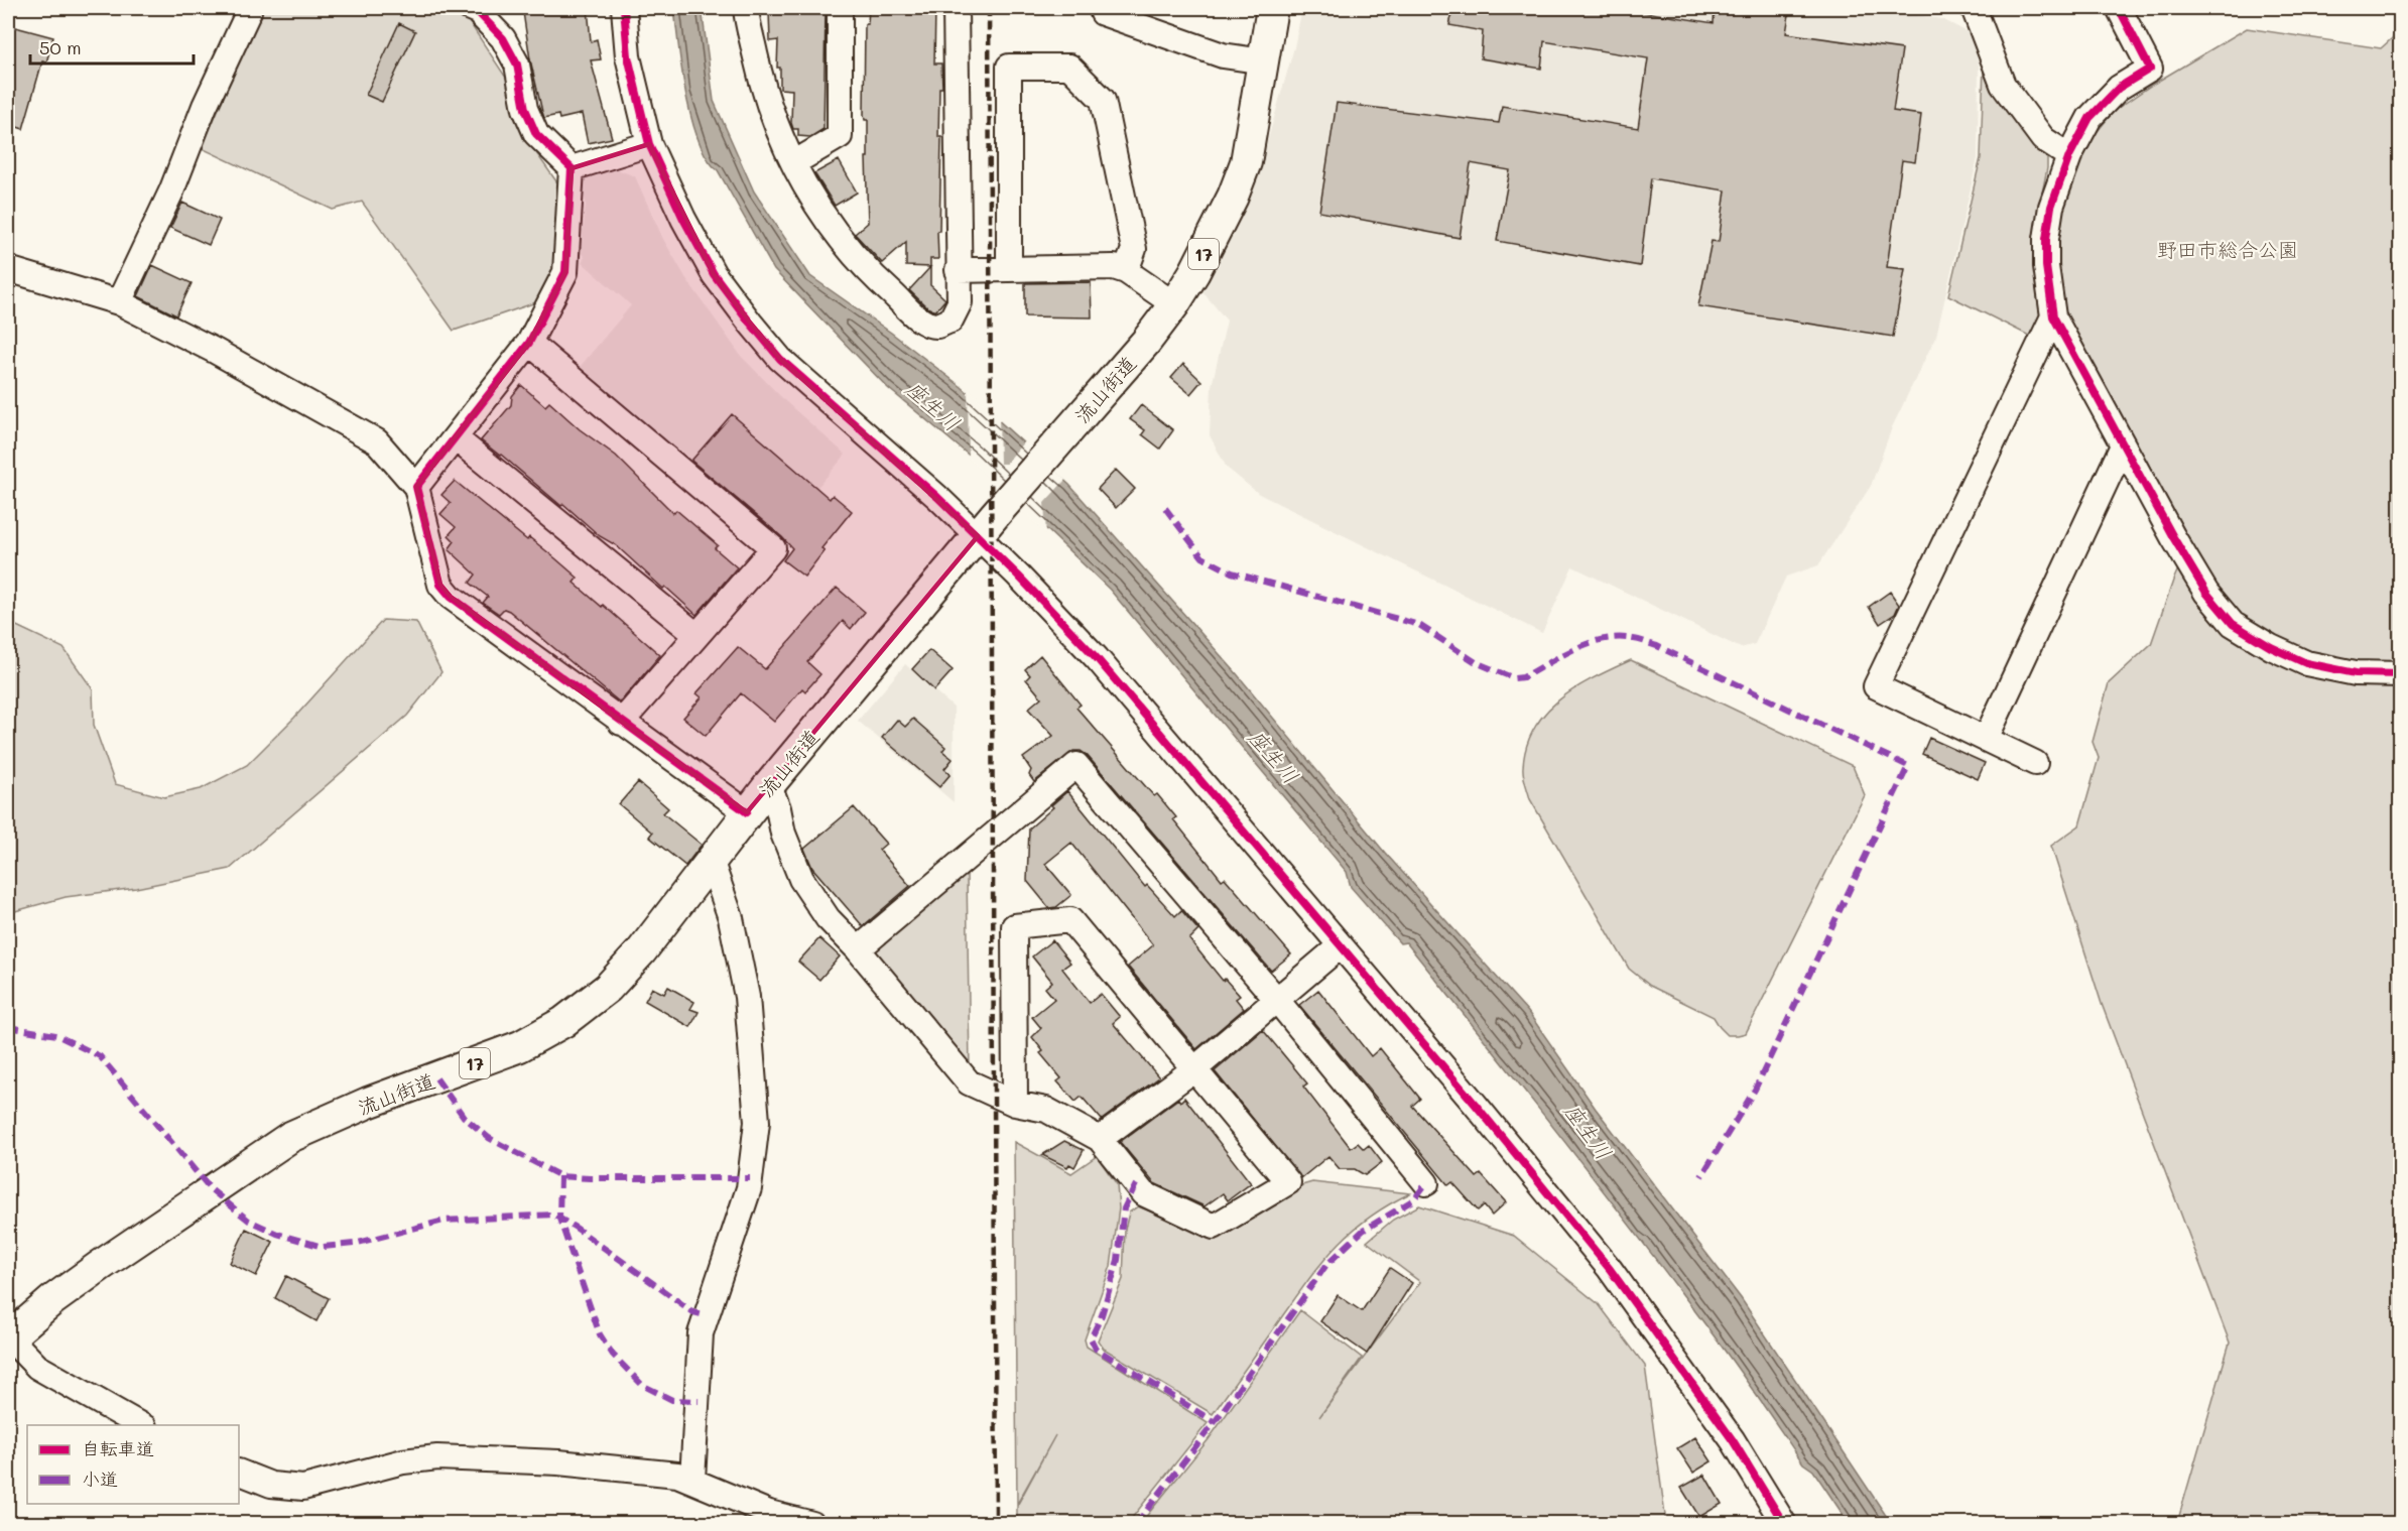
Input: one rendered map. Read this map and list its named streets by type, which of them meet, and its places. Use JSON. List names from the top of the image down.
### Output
{
  "streets": {
    "main road": ["17", "流山街道"]
  },
  "water": ["座生川"],
  "parks": ["野田市総合公園"],
  "legend": ["自転車道", "小道"],
  "scale_bar": "50 m"
}
